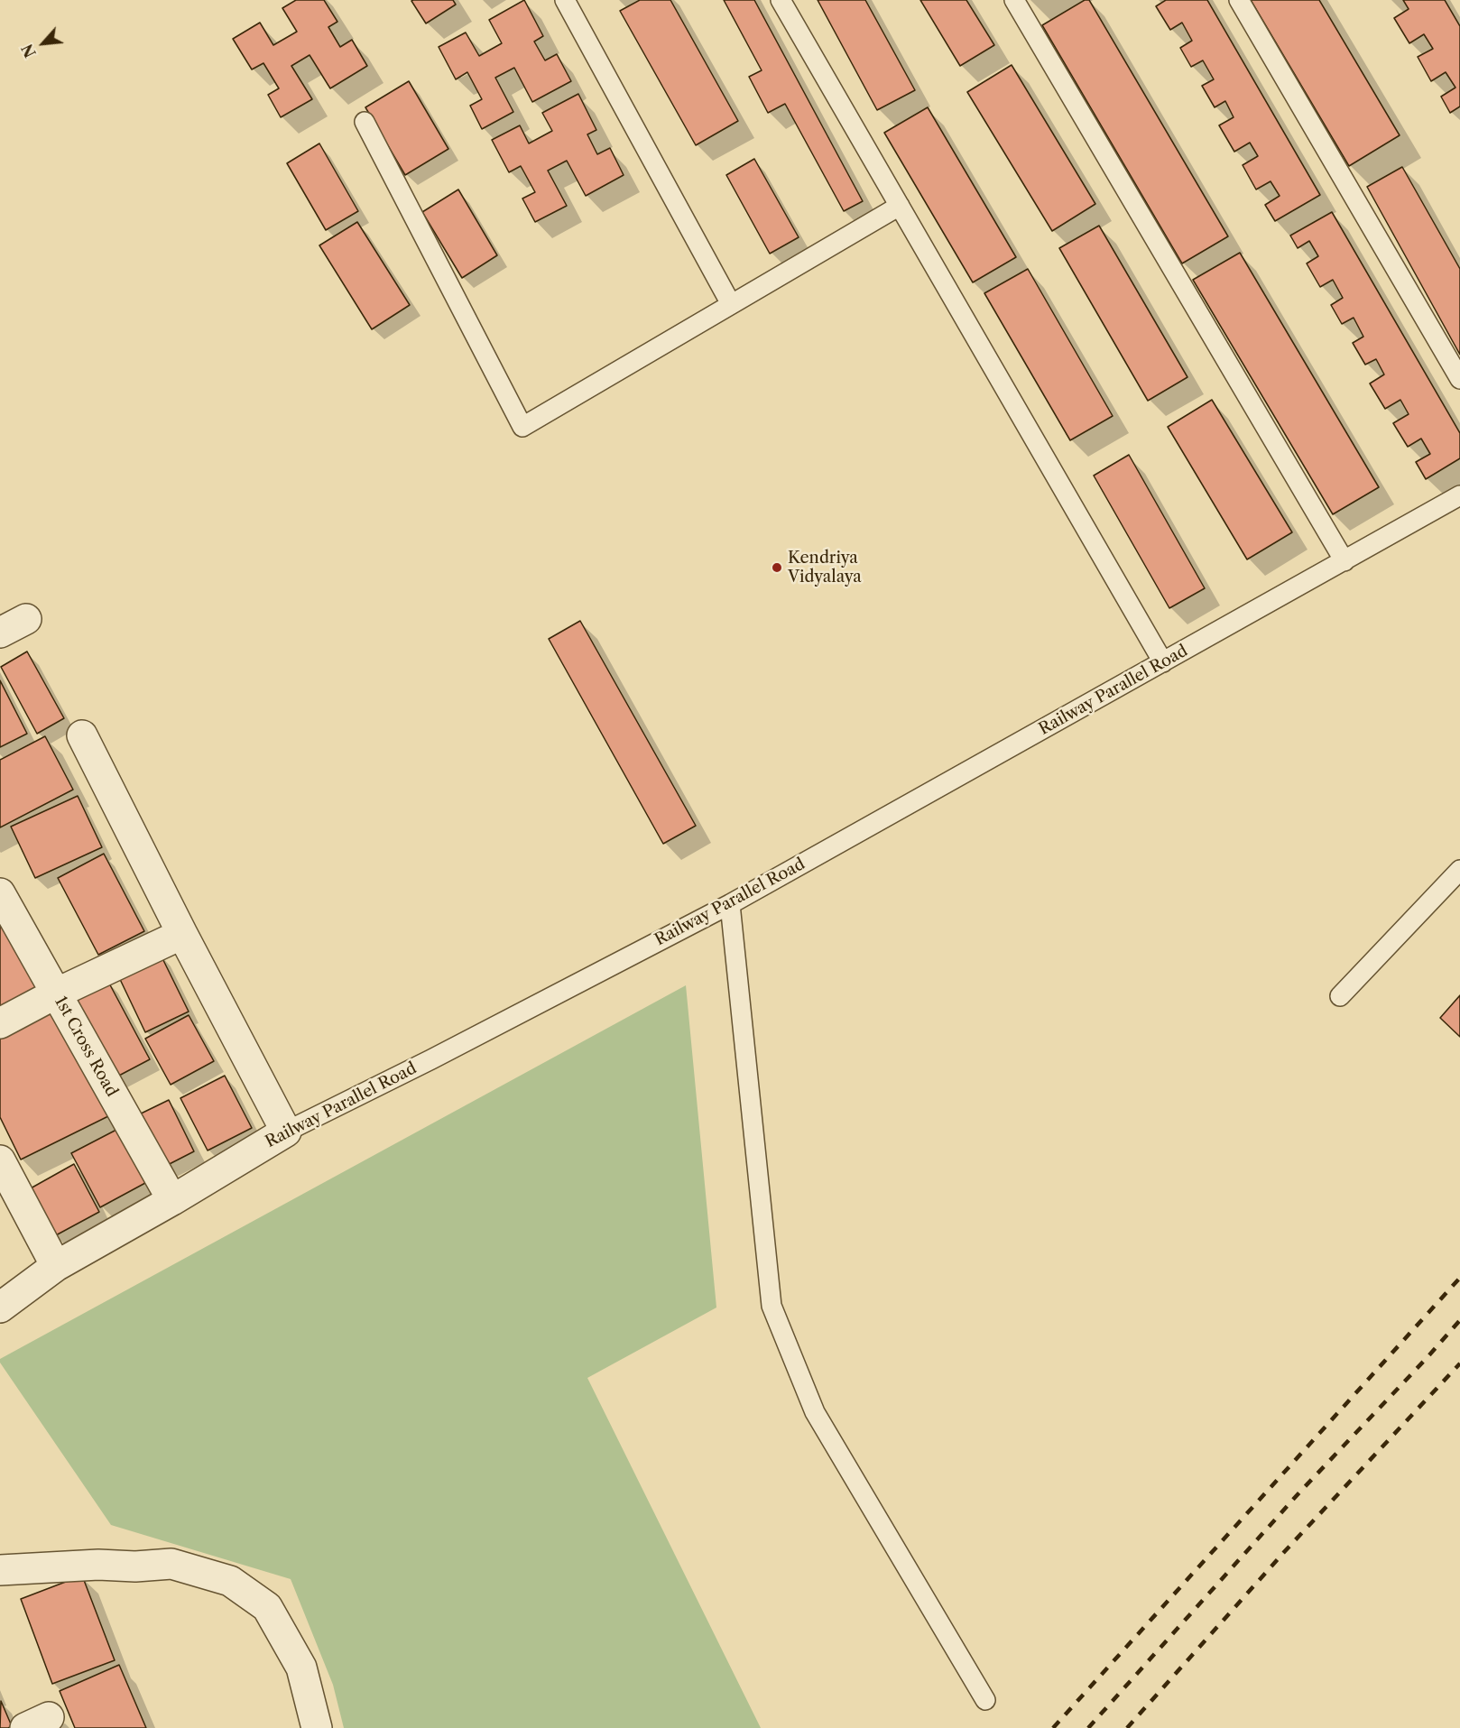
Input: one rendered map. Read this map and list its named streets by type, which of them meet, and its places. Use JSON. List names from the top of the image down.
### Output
{
  "streets": {
    "street": ["Railway Parallel Road", "1st Cross Road"]
  },
  "crossings": [
    ["Railway Parallel Road", "1st Cross Road"]
  ],
  "places": ["Kendriya Vidyalaya"],
  "north": "bottom left"
}
